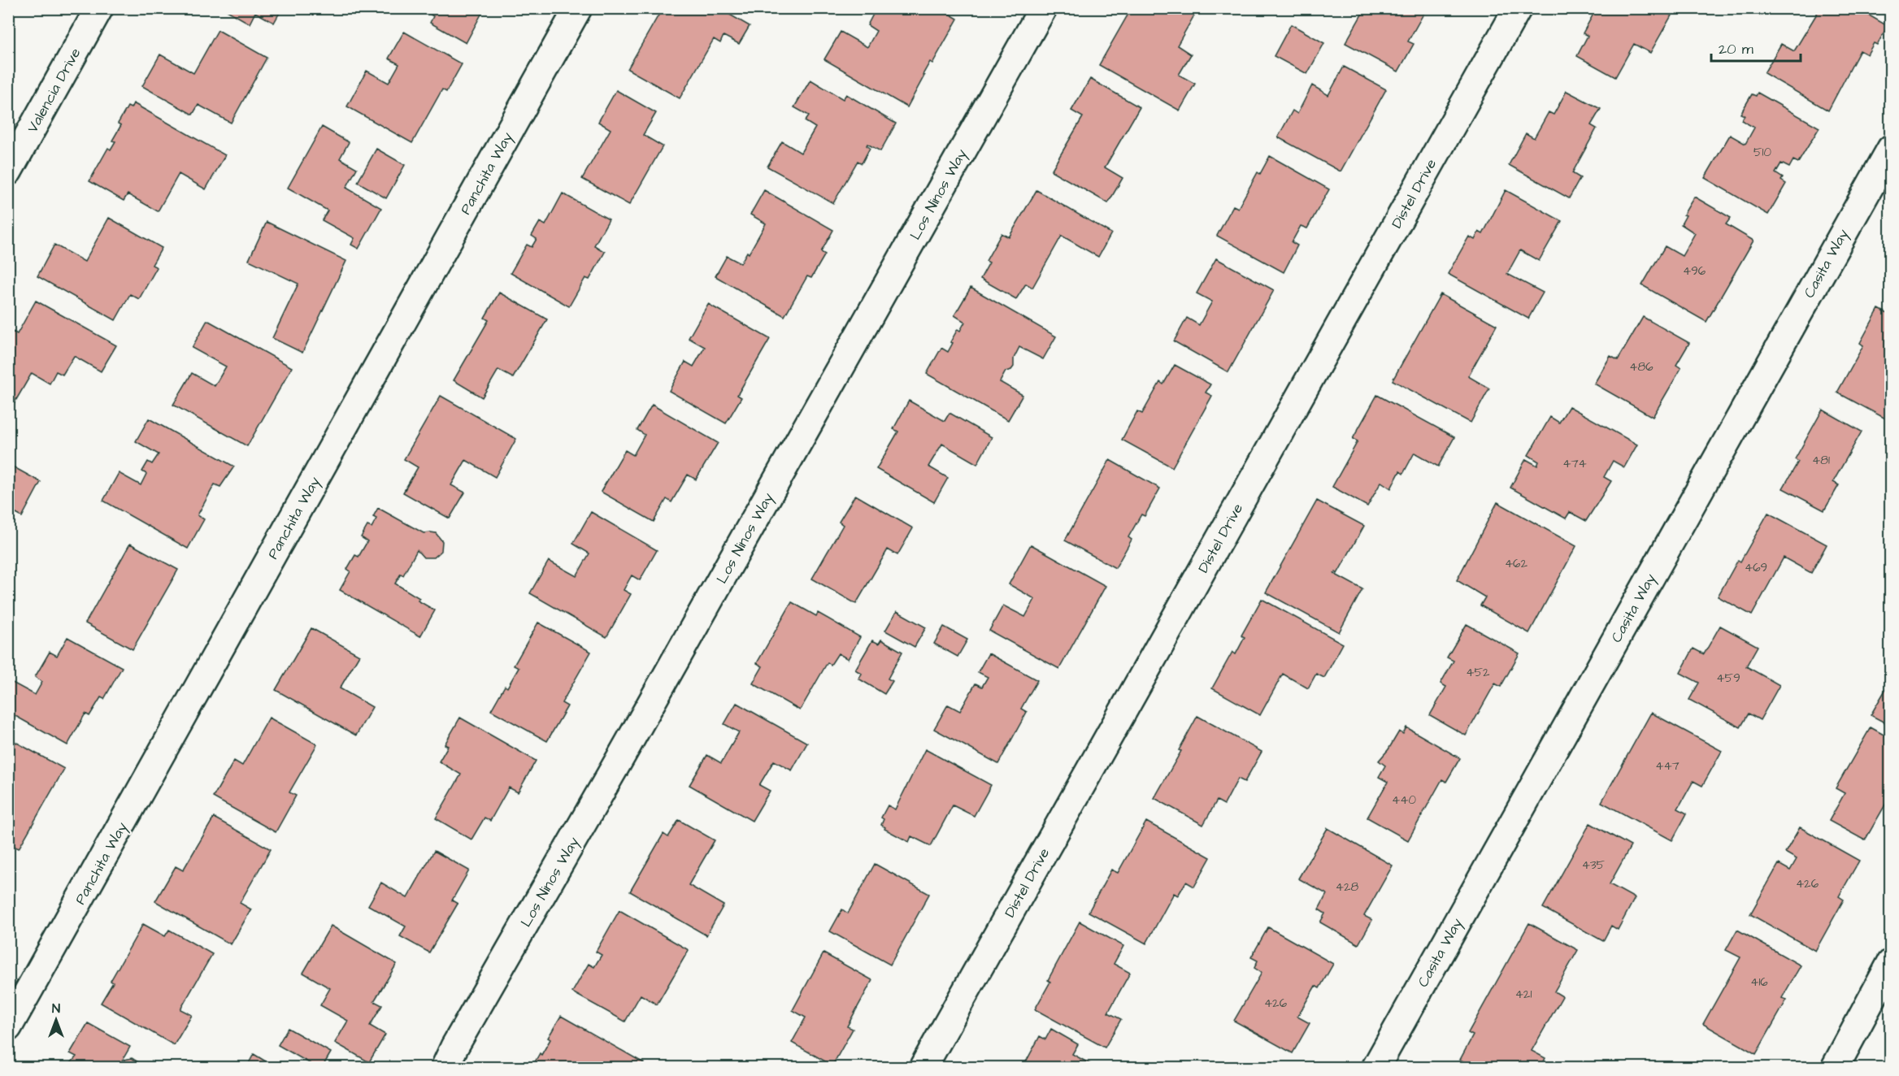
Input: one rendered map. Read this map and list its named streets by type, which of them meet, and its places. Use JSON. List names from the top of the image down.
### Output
{
  "streets": {
    "street": [
      "Valencia Drive",
      "Panchita Way",
      "Distel Drive",
      "Los Ninos Way",
      "Casita Way"
    ]
  },
  "house_numbers": [
    "510",
    "496",
    "486",
    "481",
    "474",
    "462",
    "469",
    "452",
    "459",
    "447",
    "440",
    "435",
    "426",
    "428",
    "416",
    "421",
    "426"
  ],
  "scale_bar": "20 m",
  "north": "top"
}
